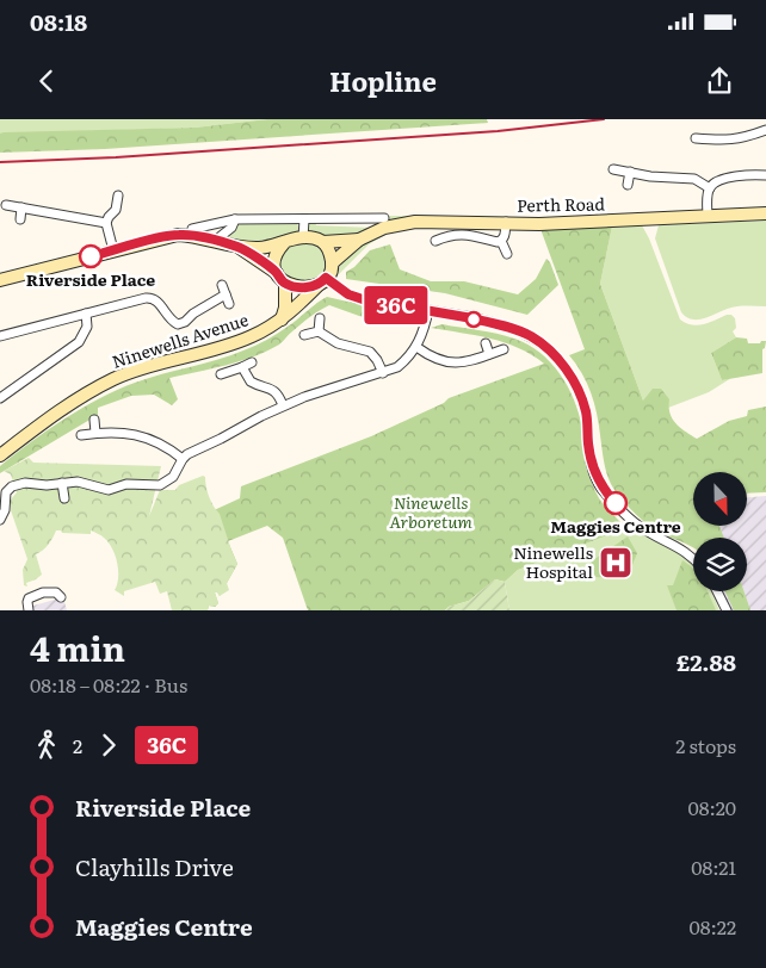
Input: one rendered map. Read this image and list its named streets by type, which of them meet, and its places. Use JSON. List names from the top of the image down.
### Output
{
  "streets": {
    "street": ["Perth Road", "Ninewells Avenue"]
  },
  "crossings": [
    ["Perth Road", "Ninewells Avenue"]
  ],
  "parks": ["Ninewells Arboretum"],
  "places": {
    "other": ["Riverside Place", "Maggies Centre"],
    "hospital": ["Ninewells Hospital"]
  },
  "lines": ["bus line 36C"],
  "north": "bottom",
  "page": {
    "status": "08:18",
    "header": "Hopline",
    "on_map": "36C",
    "heading": ["4 min", "08:18 – 08:22 · Bus", "£2.88"],
    "legs": ["2", "36C", "2 stops"],
    "list": [
      {
        "name": "Riverside Place",
        "value": "08:20"
      },
      {
        "name": "Clayhills Drive",
        "value": "08:21"
      },
      {
        "name": "Maggies Centre",
        "value": "08:22"
      }
    ]
  }
}
